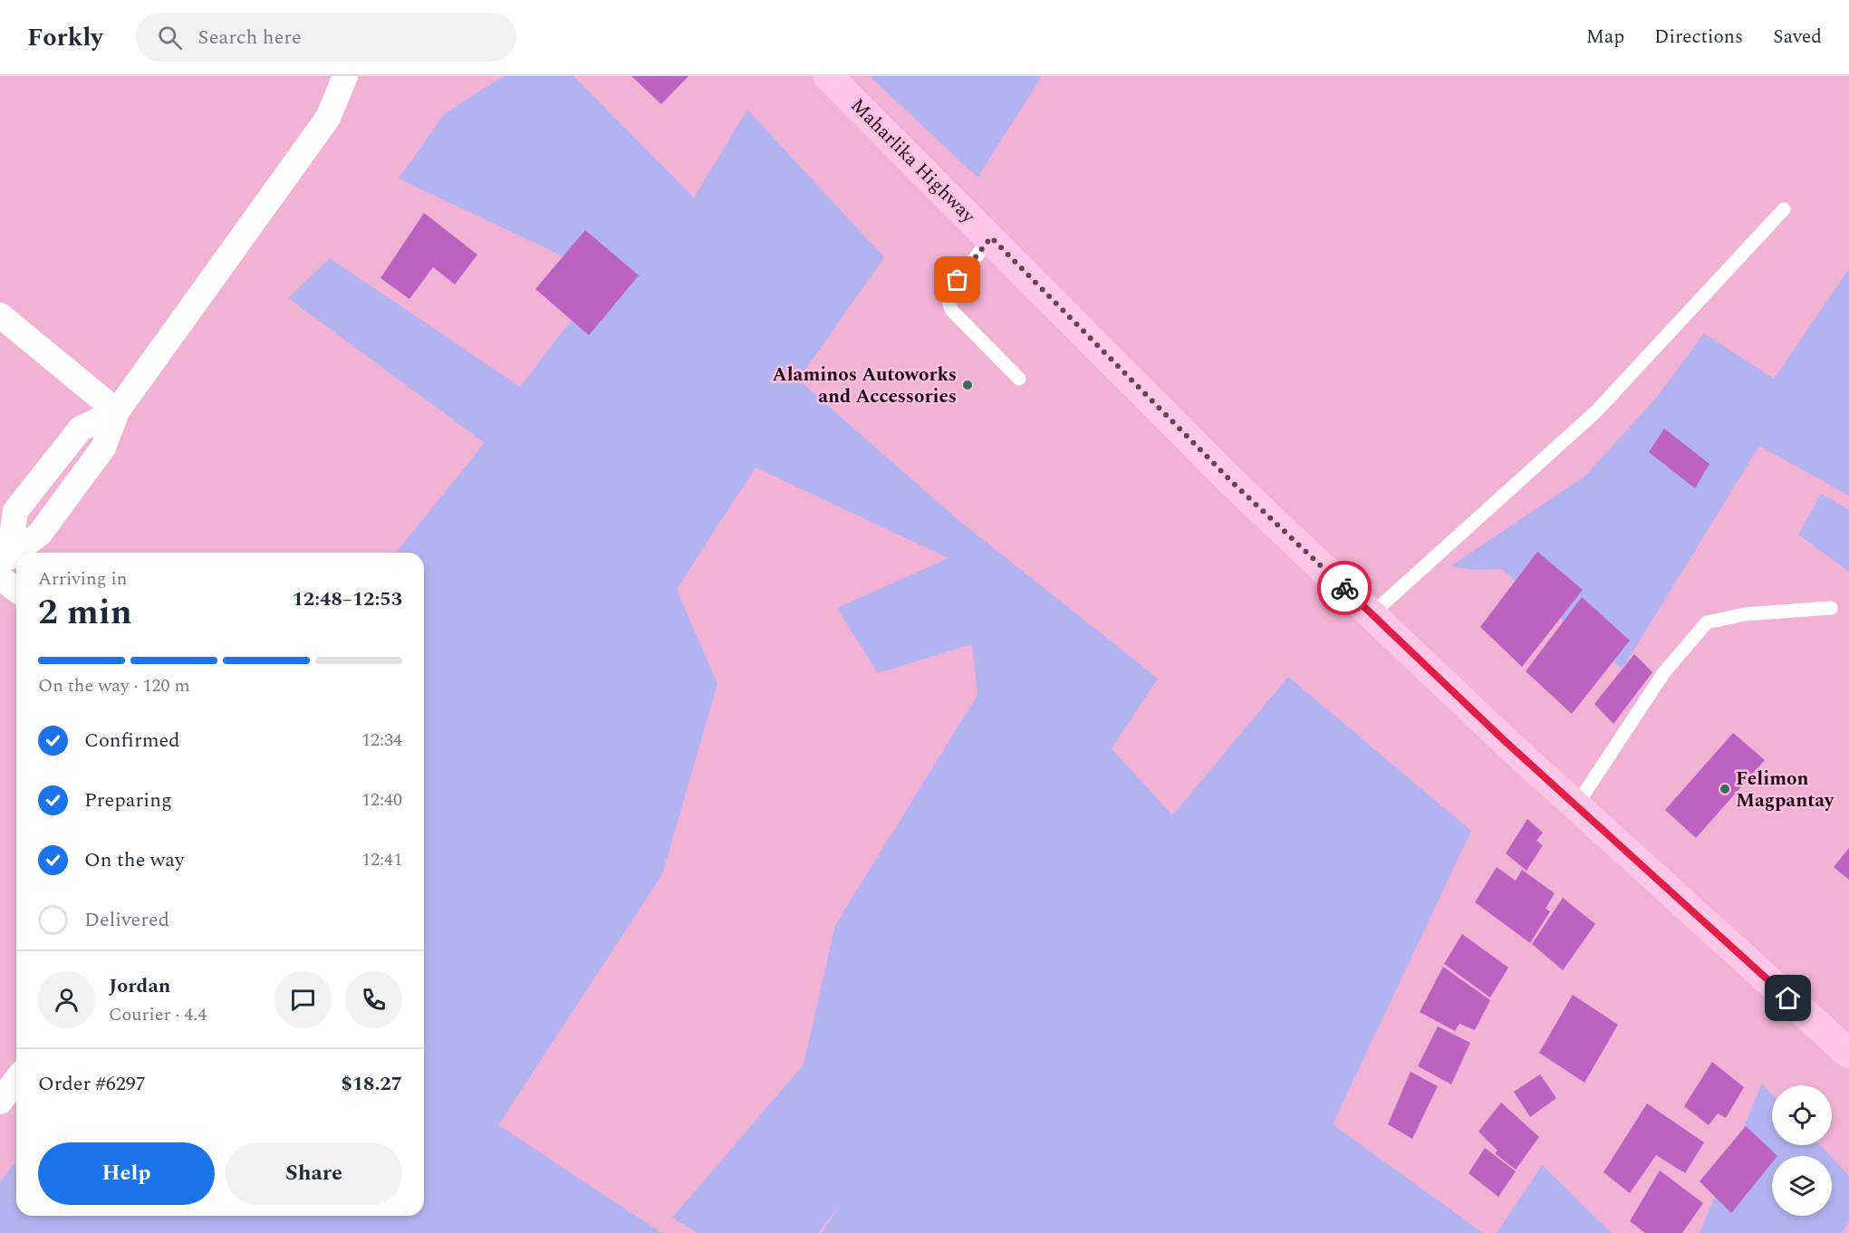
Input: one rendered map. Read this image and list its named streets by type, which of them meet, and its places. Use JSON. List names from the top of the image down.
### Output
{
  "streets": {
    "main road": ["Maharlika Highway"]
  },
  "places": ["Alaminos Autoworks and Accessories", "Felimon Magpantay"],
  "page": {
    "header": "Forkly",
    "search": "Search here",
    "nav": ["Map", "Directions", "Saved"],
    "heading": ["2 min", "Arriving in", "12:48–12:53"],
    "panel": [
      "Jordan",
      "Courier · 4.4",
      "Order #6297",
      "$18.27"
    ],
    "bar": "On the way · 120 m",
    "list": [
      ["Confirmed", "12:34"],
      ["Preparing", "12:40"],
      ["On the way", "12:41"],
      "Delivered"
    ],
    "buttons": ["Help", "Share"]
  }
}
